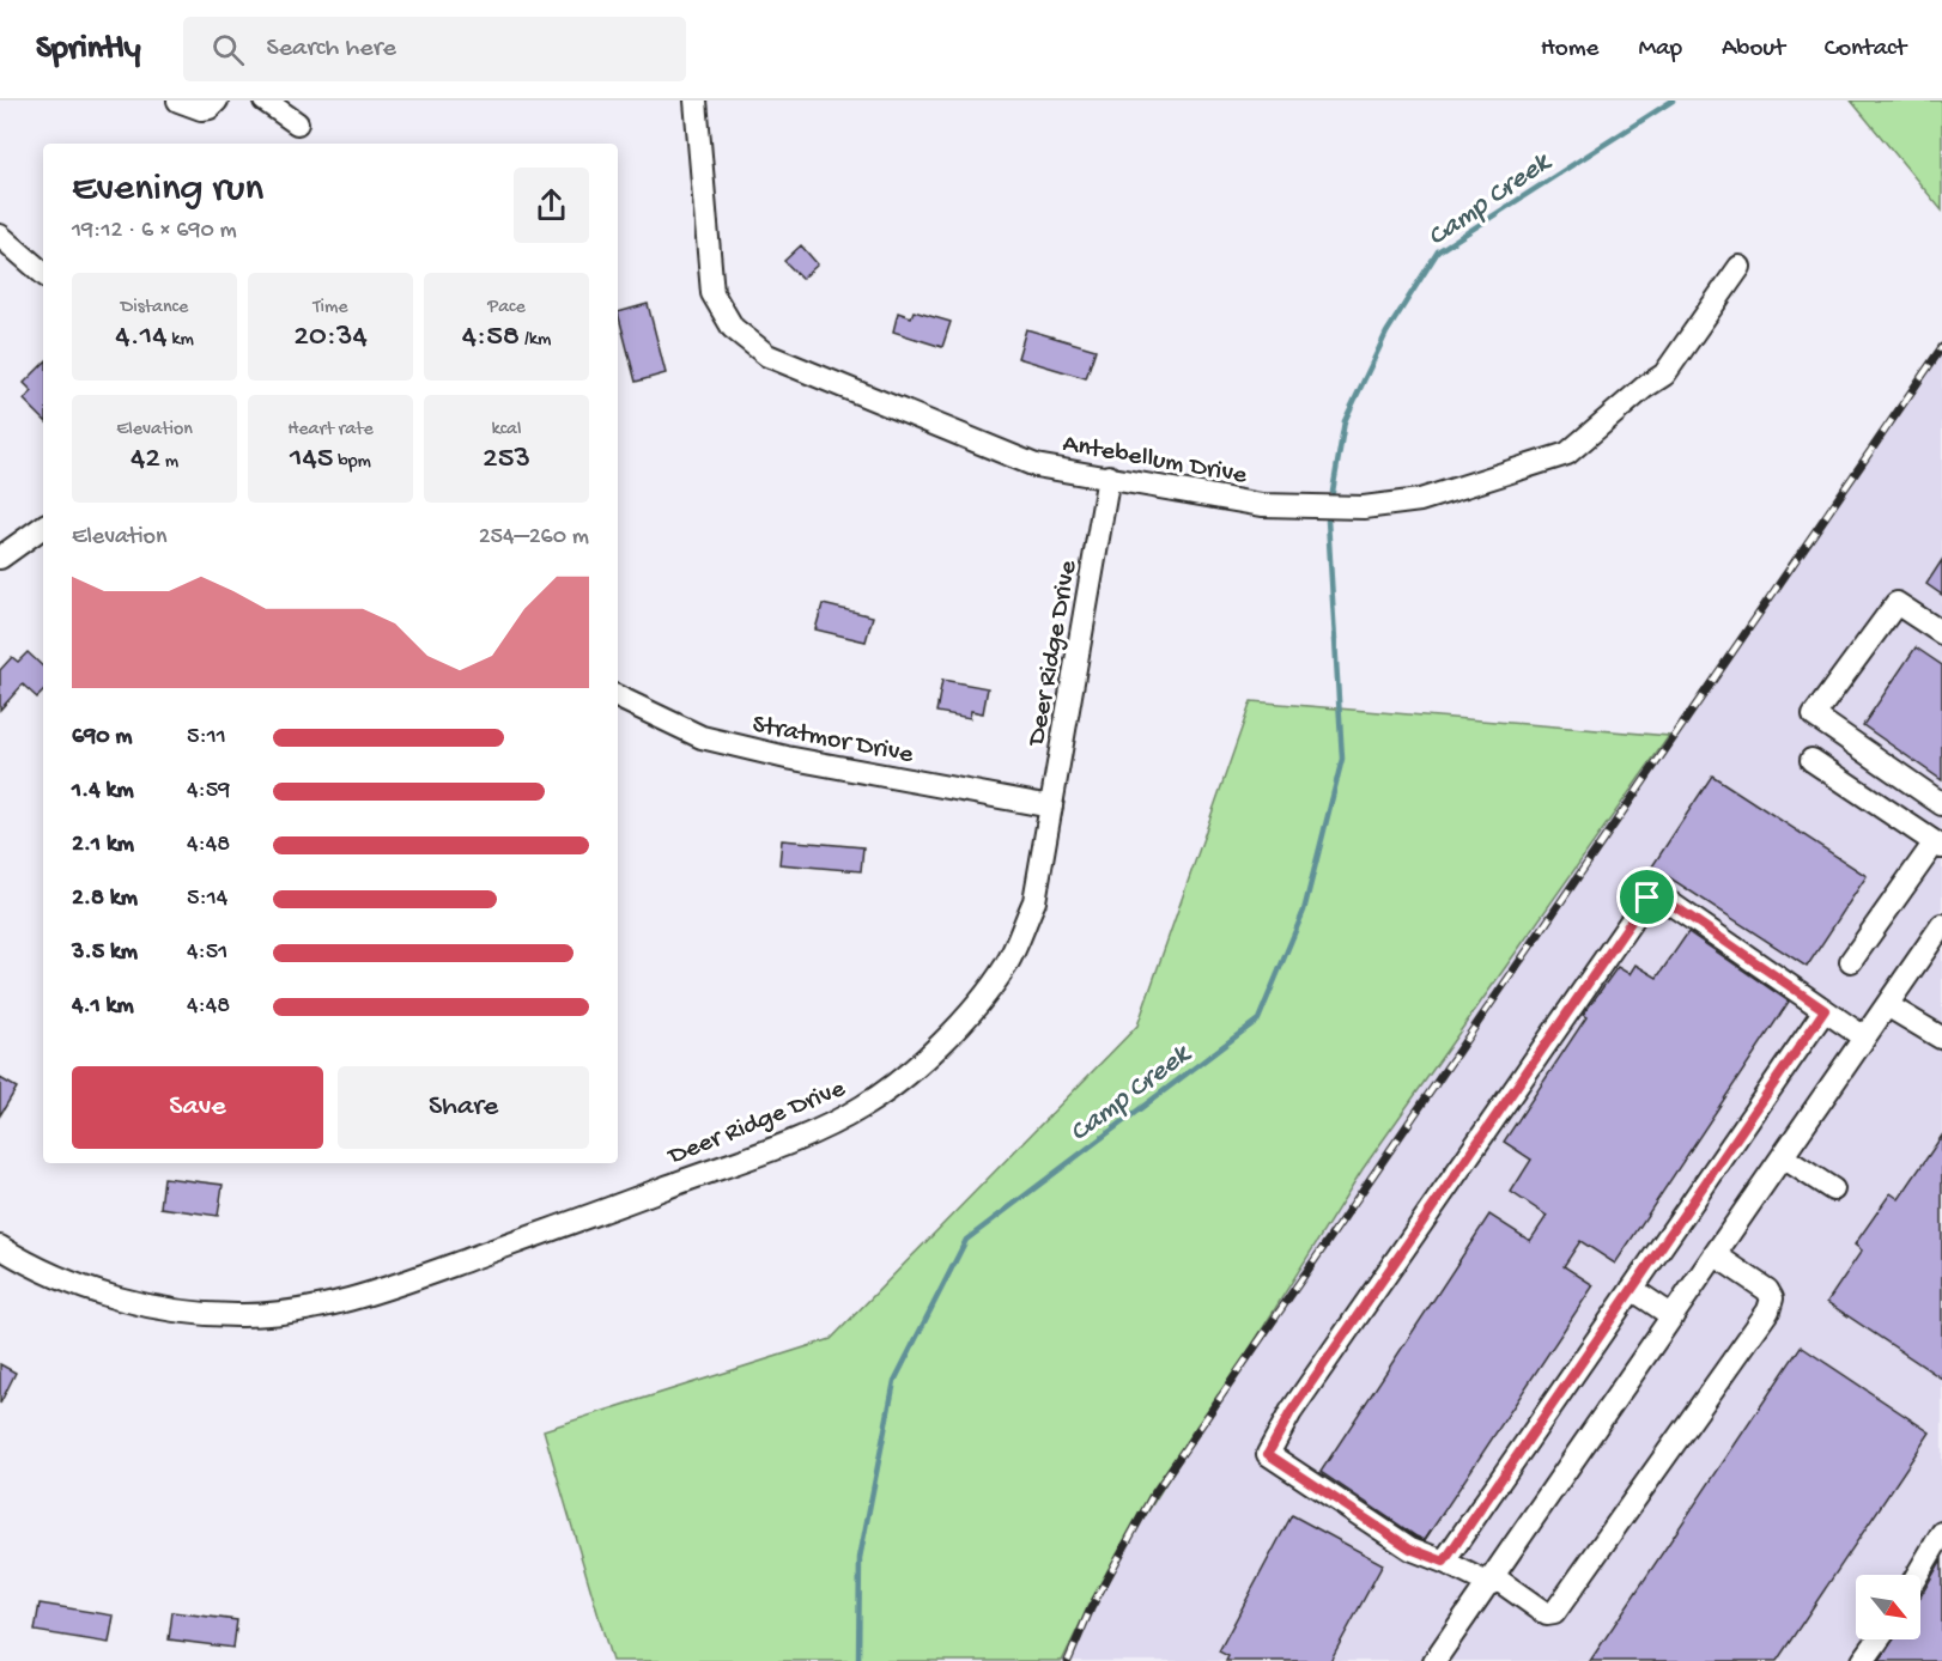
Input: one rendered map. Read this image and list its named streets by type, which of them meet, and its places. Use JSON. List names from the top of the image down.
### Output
{
  "streets": {
    "street": ["Antebellum Drive", "Deer Ridge Drive", "Stratmor Drive"]
  },
  "crossings": [
    ["Antebellum Drive", "Deer Ridge Drive"],
    ["Deer Ridge Drive", "Stratmor Drive"]
  ],
  "water": ["Camp Creek"],
  "north": "bottom right",
  "page": {
    "header": "Sprintly",
    "search": "Search here",
    "nav": [
      "Home",
      "Map",
      "About",
      "Contact"
    ],
    "heading": ["Evening run", "19:12 · 6 × 690 m"],
    "stats": [
      ["Distance", "4.14 km"],
      ["Time", "20:34"],
      ["Pace", "4:58 /km"],
      ["Elevation", "42 m"],
      ["Heart rate", "145 bpm"],
      ["kcal", "253"]
    ],
    "chart": ["Elevation", "254–260 m"],
    "list": [
      {
        "name": "690 m",
        "note": "5:11"
      },
      {
        "name": "1.4 km",
        "note": "4:59"
      },
      {
        "name": "2.1 km",
        "note": "4:48"
      },
      {
        "name": "2.8 km",
        "note": "5:14"
      },
      {
        "name": "3.5 km",
        "note": "4:51"
      },
      {
        "name": "4.1 km",
        "note": "4:48"
      }
    ],
    "buttons": ["Save", "Share"]
  }
}
